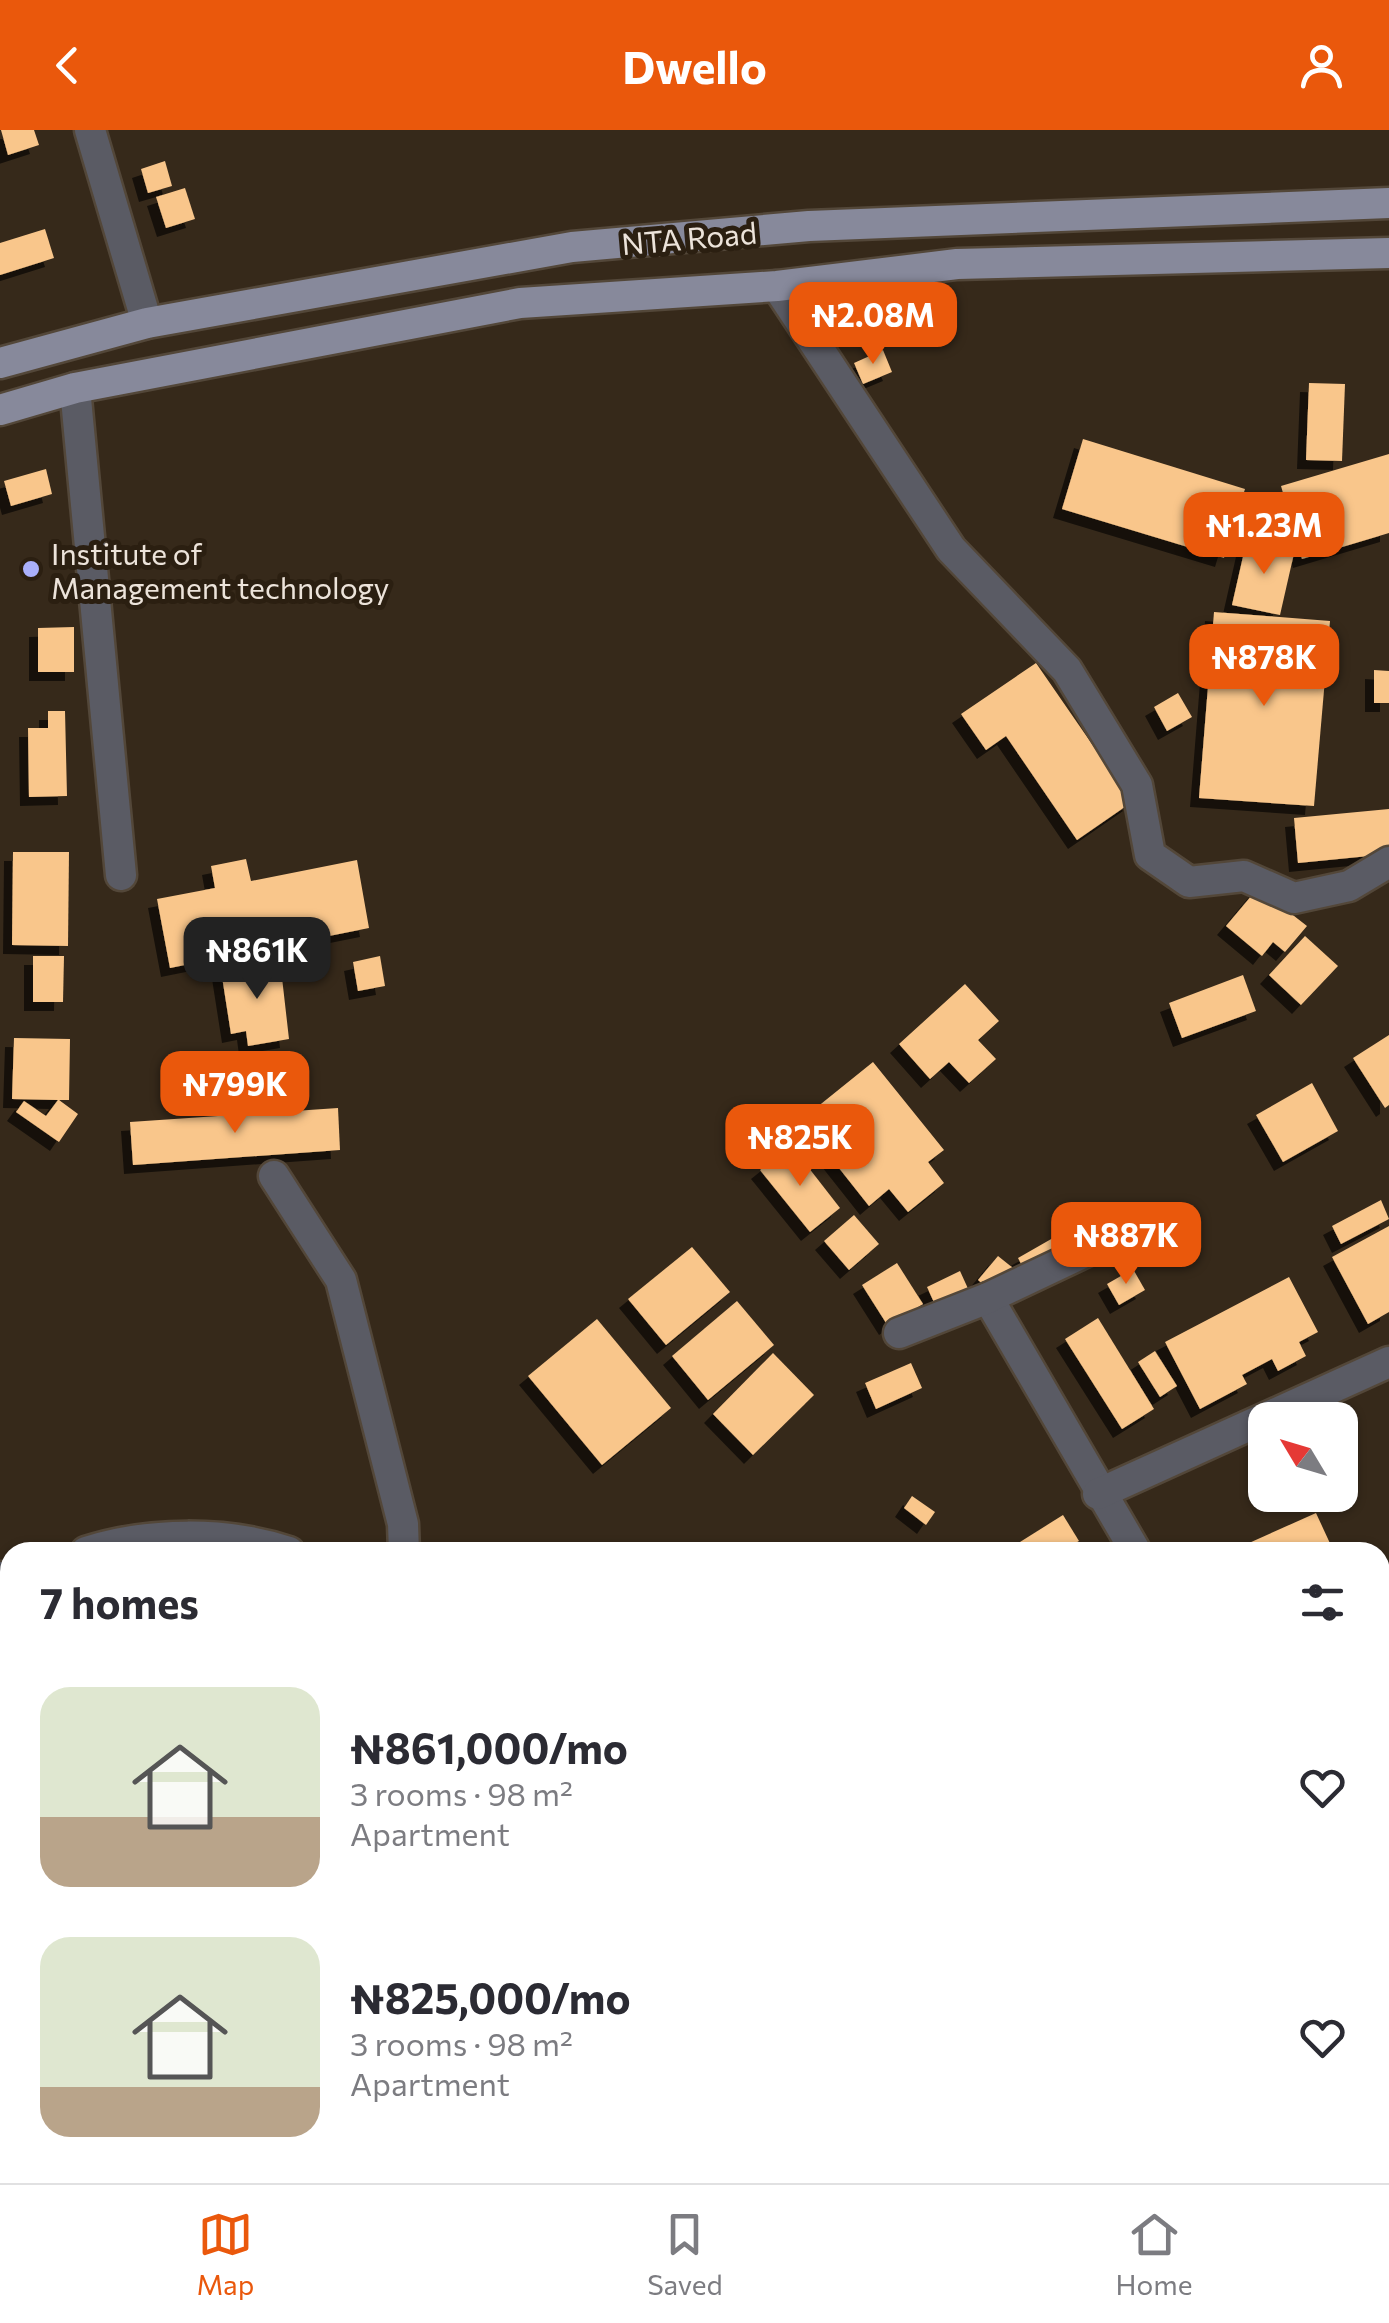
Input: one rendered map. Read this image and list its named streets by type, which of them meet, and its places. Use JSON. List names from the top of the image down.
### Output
{
  "streets": {
    "main road": ["NTA Road"]
  },
  "places": ["Institute of Management technology"],
  "north": "top left",
  "page": {
    "header": "Dwello",
    "price": [
      "₦2.08M",
      "₦1.23M",
      "₦878K",
      "₦861K",
      "₦799K",
      "₦825K",
      "₦887K"
    ],
    "heading": "7 homes",
    "list": [
      {
        "name": "₦861,000/mo",
        "note": "3 rooms · 98 m² · Apartment"
      },
      {
        "name": "₦825,000/mo",
        "note": "3 rooms · 98 m² · Apartment"
      }
    ],
    "tabs": ["Map", "Saved", "Home"]
  }
}
